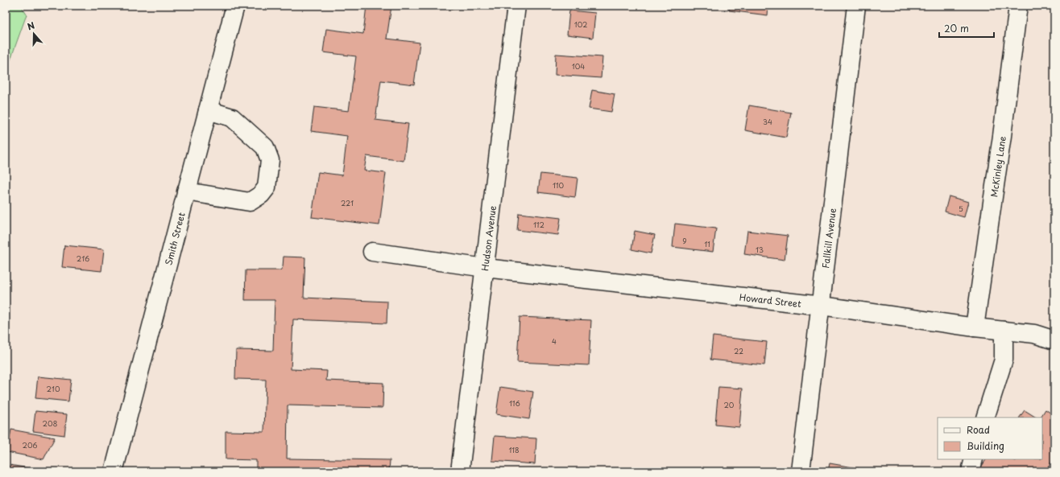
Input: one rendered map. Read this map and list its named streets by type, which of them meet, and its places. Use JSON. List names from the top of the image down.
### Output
{
  "streets": {
    "street": [
      "McKinley Lane",
      "Smith Street",
      "Hudson Avenue",
      "Fallkill Avenue",
      "Howard Street"
    ]
  },
  "crossings": [
    ["McKinley Lane", "Howard Street"],
    ["Hudson Avenue", "Howard Street"],
    ["Fallkill Avenue", "Howard Street"]
  ],
  "house_numbers": [
    "102",
    "104",
    "34",
    "110",
    "221",
    "5",
    "112",
    "9",
    "11",
    "13",
    "216",
    "4",
    "22",
    "210",
    "116",
    "20",
    "208",
    "206",
    "118"
  ],
  "legend": ["Road", "Building"],
  "scale_bar": "20 m",
  "north": "top"
}
